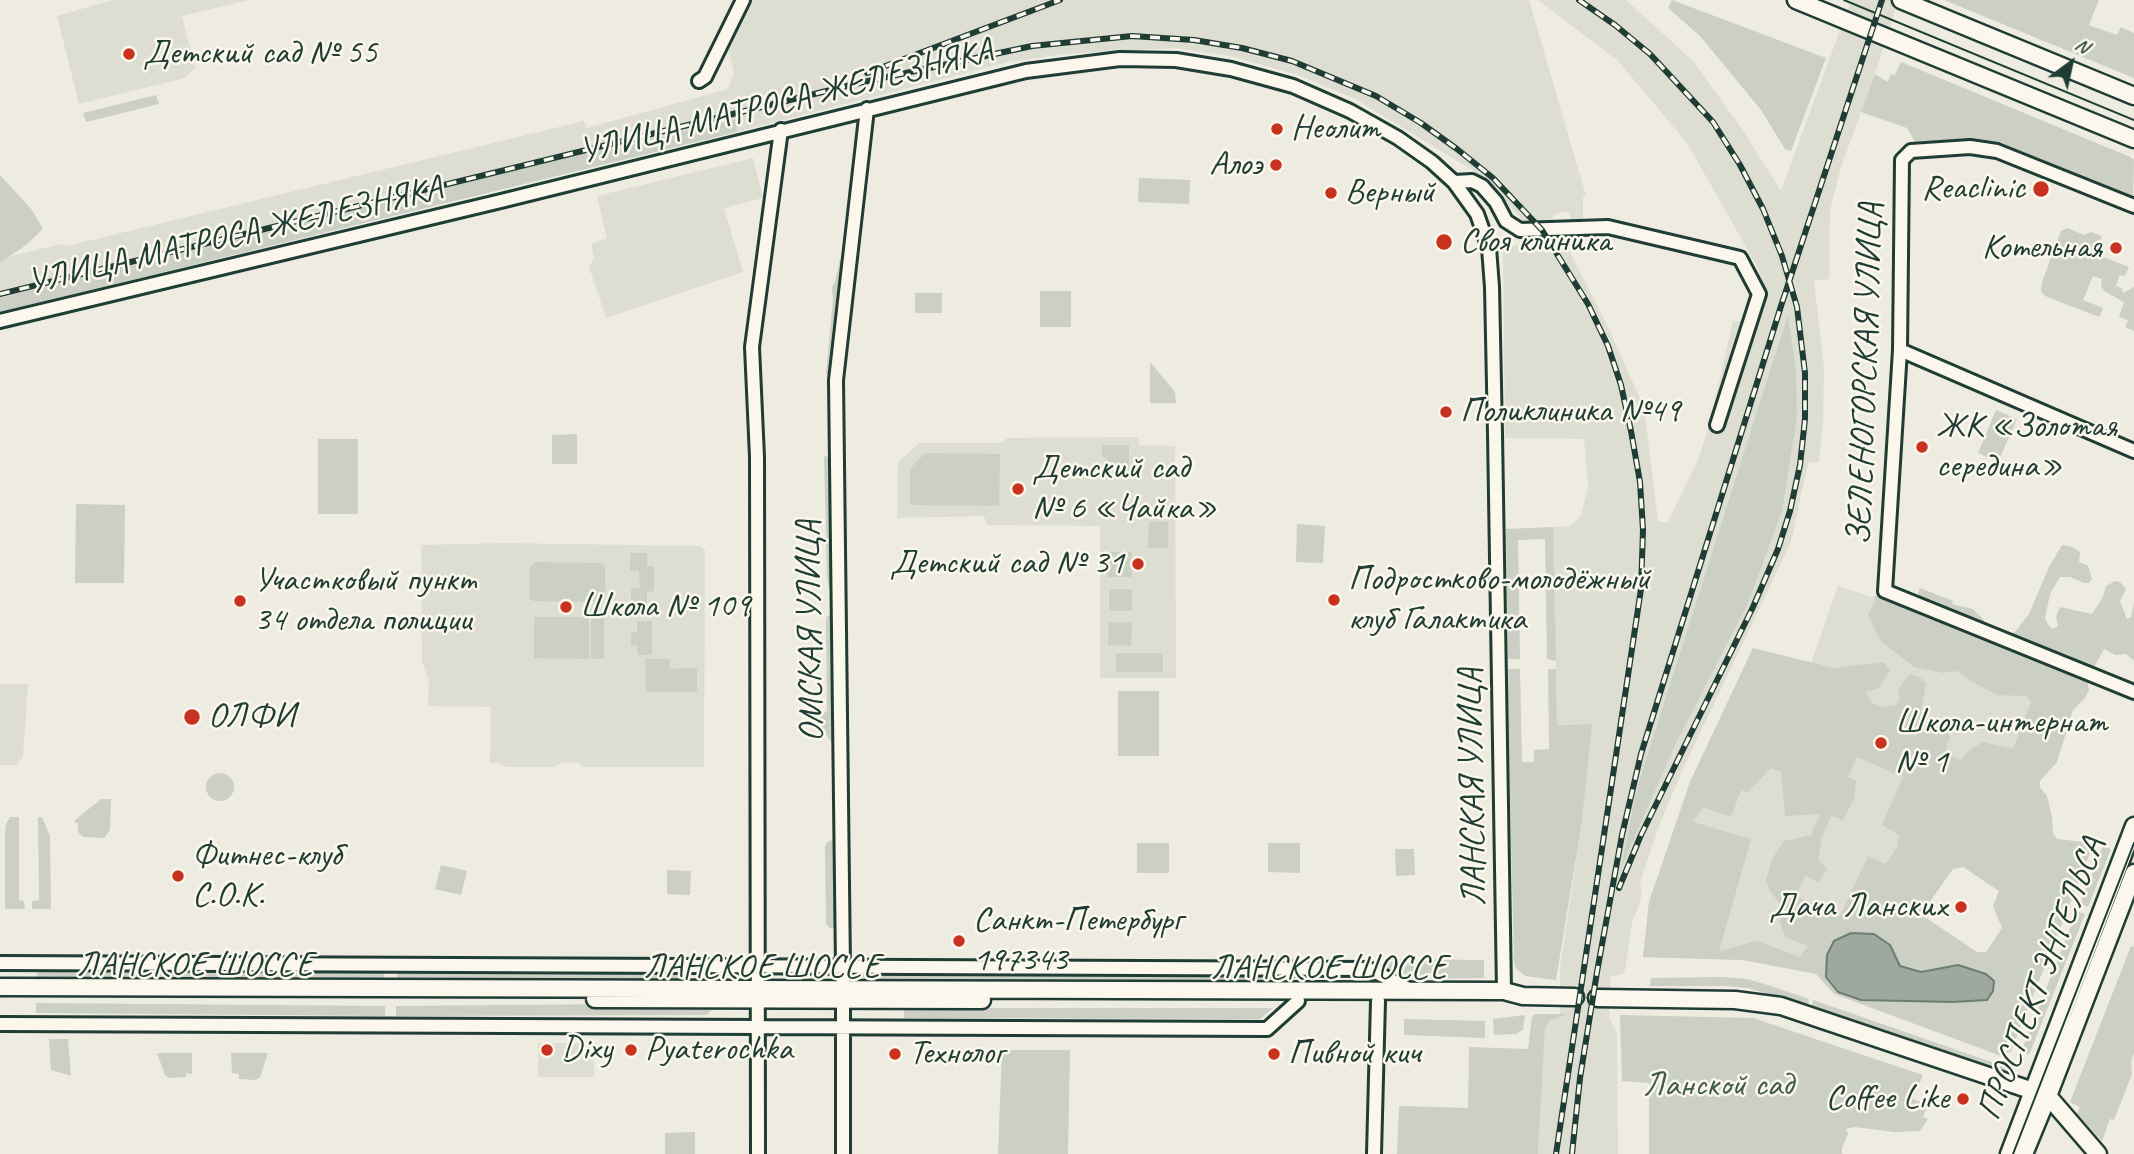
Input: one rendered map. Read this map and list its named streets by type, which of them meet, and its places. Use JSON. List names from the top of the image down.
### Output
{
  "streets": {
    "main road": ["ЛАНСКОЕ ШОССЕ", "ПРОСПЕКТ ЭНГЕЛЬСА"],
    "street": [
      "УЛИЦА МАТРОСА ЖЕЛЕЗНЯКА",
      "ЗЕЛЕНОГОРСКАЯ УЛИЦА",
      "ОМСКАЯ УЛИЦА",
      "ЛАНСКАЯ УЛИЦА"
    ]
  },
  "crossings": [
    ["УЛИЦА МАТРОСА ЖЕЛЕЗНЯКА", "ОМСКАЯ УЛИЦА"],
    ["УЛИЦА МАТРОСА ЖЕЛЕЗНЯКА", "ЛАНСКАЯ УЛИЦА"],
    ["ОМСКАЯ УЛИЦА", "ЛАНСКОЕ ШОССЕ"],
    ["ЛАНСКАЯ УЛИЦА", "ЛАНСКОЕ ШОССЕ"]
  ],
  "parks": ["Ланской сад"],
  "places": [
    "Детский сад № 55",
    "Неолит",
    "Алоэ",
    "Reaclinic",
    "Верный",
    "Своя клиника",
    "Котельная",
    "Поликлиника №49",
    "ЖК «Золотая середина»",
    "Детский сад № 6 «Чайка»",
    "Детский сад № 31",
    "Подростково-молодёжный клуб Галактика",
    "Участковый пункт 34 отдела полиции",
    "Школа № 109",
    "ОЛФИ",
    "Школа-интернат № 1",
    "Фитнес-клуб С.О.К.",
    "Дача Ланских",
    "Санкт-Петербург 197343",
    "Dixy",
    "Pyaterochka",
    "Технолог",
    "Пивной кич",
    "Coffee Like"
  ],
  "north": "top right"
}
